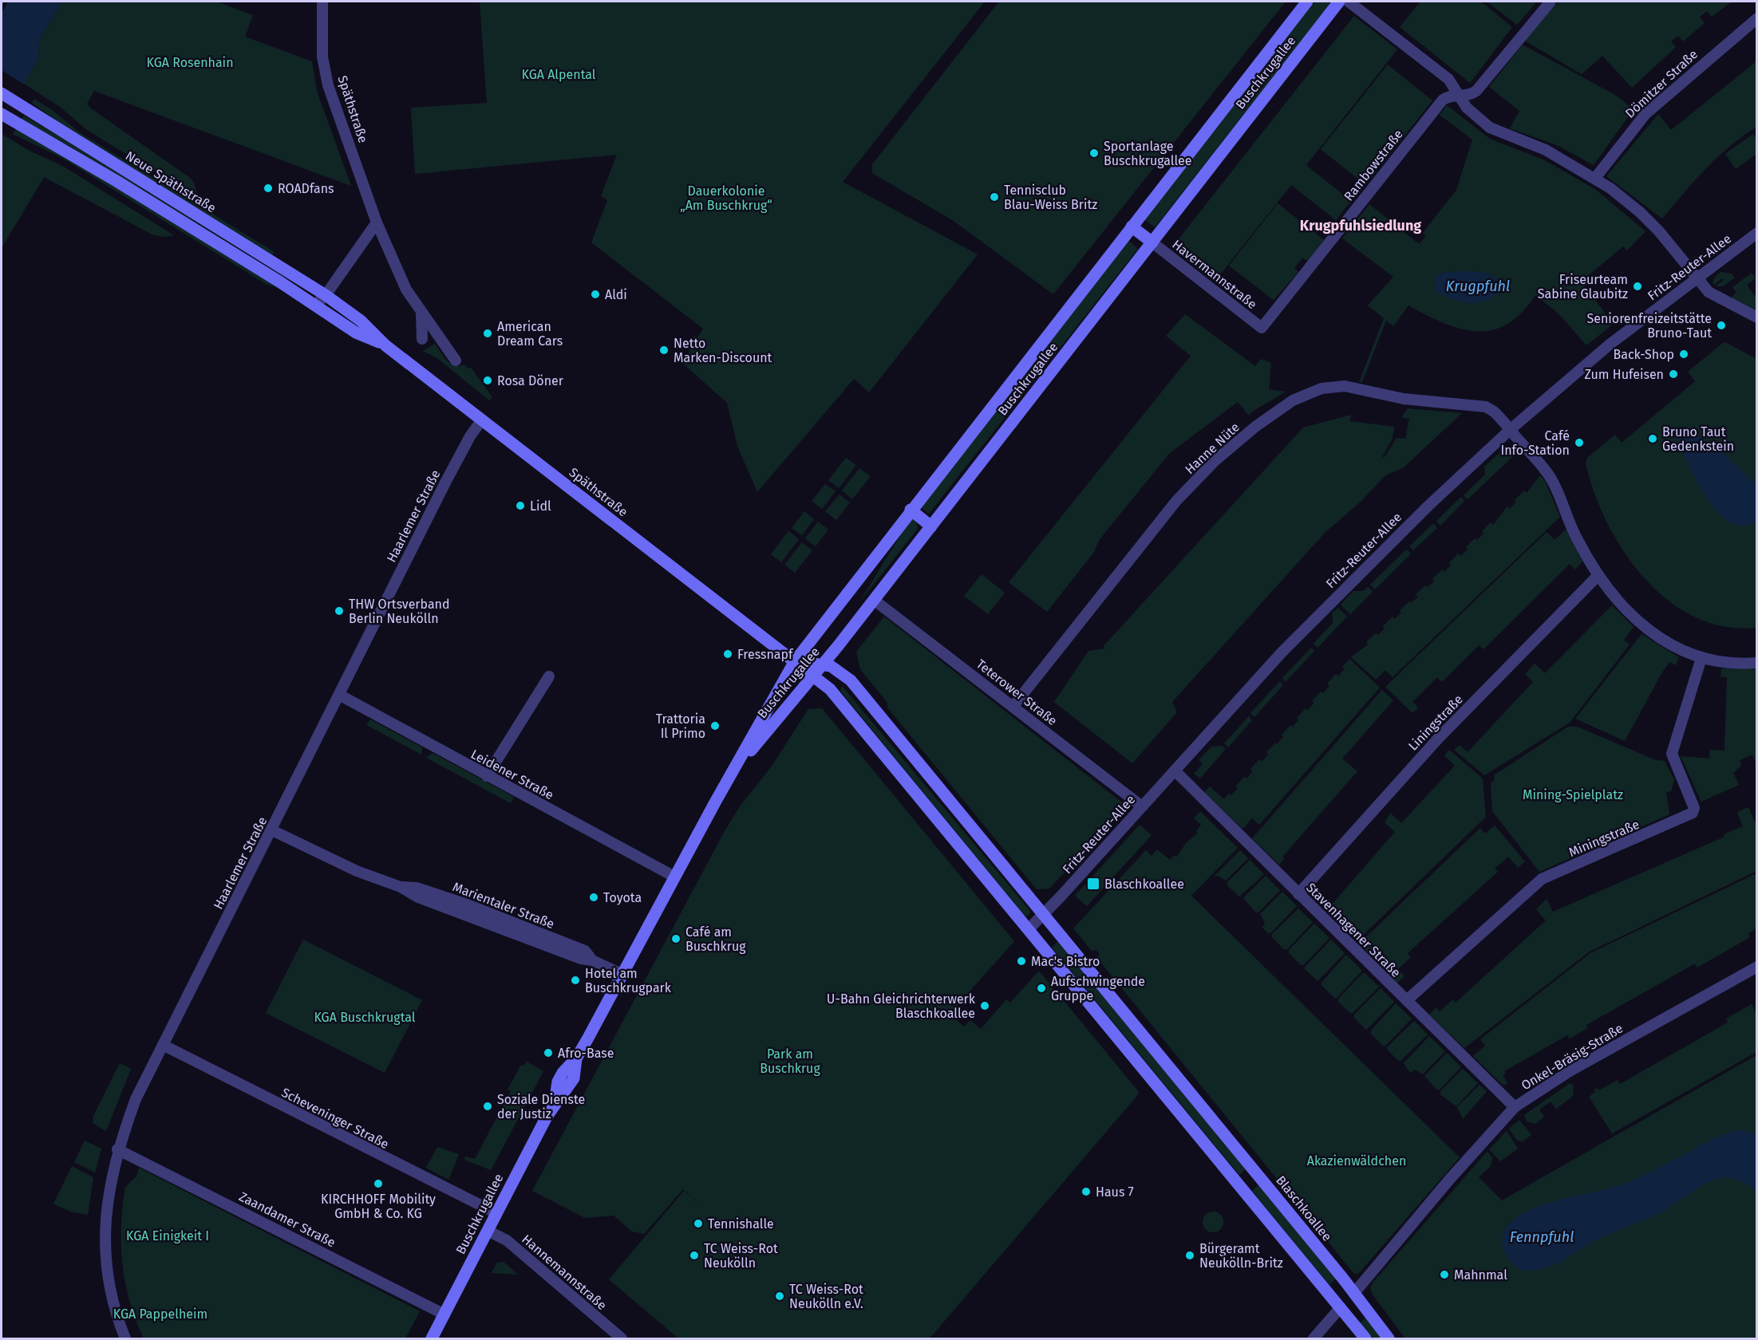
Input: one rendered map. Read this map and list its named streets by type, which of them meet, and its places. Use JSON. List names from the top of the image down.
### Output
{
  "streets": {
    "main road": [
      "Buschkrugallee",
      "Späthstraße",
      "Neue Späthstraße",
      "Blaschkoallee"
    ],
    "street": [
      "Dömitzer Straße",
      "Rambowstraße",
      "Fritz-Reuter-Allee",
      "Havermannstraße",
      "Hanne Nüte",
      "Haarlemer Straße",
      "Teterower Straße",
      "Liningstraße",
      "Leidener Straße",
      "Miningstraße",
      "Marientaler Straße",
      "Stavenhagener Straße",
      "Onkel-Bräsig-Straße",
      "Scheveninger Straße",
      "Zaandamer Straße",
      "Hannemannstraße"
    ]
  },
  "crossings": [
    ["Buschkrugallee", "Späthstraße"],
    ["Buschkrugallee", "Havermannstraße"],
    ["Buschkrugallee", "Teterower Straße"],
    ["Buschkrugallee", "Leidener Straße"],
    ["Buschkrugallee", "Marientaler Straße"],
    ["Buschkrugallee", "Scheveninger Straße"],
    ["Buschkrugallee", "Blaschkoallee"],
    ["Buschkrugallee", "Zaandamer Straße"],
    ["Buschkrugallee", "Hannemannstraße"],
    ["Späthstraße", "Neue Späthstraße"],
    ["Späthstraße", "Haarlemer Straße"],
    ["Rambowstraße", "Havermannstraße"],
    ["Fritz-Reuter-Allee", "Hanne Nüte"],
    ["Fritz-Reuter-Allee", "Teterower Straße"],
    ["Fritz-Reuter-Allee", "Stavenhagener Straße"],
    ["Fritz-Reuter-Allee", "Blaschkoallee"],
    ["Hanne Nüte", "Teterower Straße"],
    ["Hanne Nüte", "Liningstraße"],
    ["Hanne Nüte", "Miningstraße"],
    ["Haarlemer Straße", "Leidener Straße"],
    ["Haarlemer Straße", "Marientaler Straße"],
    ["Haarlemer Straße", "Scheveninger Straße"],
    ["Haarlemer Straße", "Zaandamer Straße"],
    ["Liningstraße", "Stavenhagener Straße"],
    ["Miningstraße", "Stavenhagener Straße"],
    ["Stavenhagener Straße", "Onkel-Bräsig-Straße"],
    ["Onkel-Bräsig-Straße", "Blaschkoallee"]
  ],
  "districts": ["Krugpfuhlsiedlung"],
  "water": ["Krugpfuhl", "Fennpfuhl"],
  "parks": [
    "KGA Rosenhain",
    "KGA Alpental",
    "Dauerkolonie „Am Buschkrug“",
    "Mining-Spielplatz",
    "KGA Buschkrugtal",
    "Park am Buschkrug",
    "Akazienwäldchen",
    "KGA Einigkeit I",
    "KGA Pappelheim"
  ],
  "places": {
    "other": [
      "Sportanlage Buschkrugallee",
      "ROADfans",
      "Tennisclub Blau-Weiss Britz",
      "Friseurteam Sabine Glaubitz",
      "Aldi",
      "Seniorenfreizeitstätte Bruno-Taut",
      "American Dream Cars",
      "Netto Marken-Discount",
      "Back-Shop",
      "Zum Hufeisen",
      "Rosa Döner",
      "Bruno Taut Gedenkstein",
      "Café Info-Station",
      "Lidl",
      "THW Ortsverband Berlin Neukölln",
      "Fressnapf",
      "Trattoria Il Primo",
      "Toyota",
      "Café am Buschkrug",
      "Mac's Bistro",
      "Hotel am Buschkrugpark",
      "Aufschwingende Gruppe",
      "U-Bahn Gleichrichterwerk Blaschkoallee",
      "Afro-Base",
      "Soziale Dienste der Justiz",
      "KIRCHHOFF Mobility GmbH & Co. KG",
      "Haus 7",
      "Tennishalle",
      "TC Weiss-Rot Neukölln",
      "Bürgeramt Neukölln-Britz",
      "Mahnmal",
      "TC Weiss-Rot Neukölln e.V."
    ],
    "transit": ["Blaschkoallee"]
  }
}
